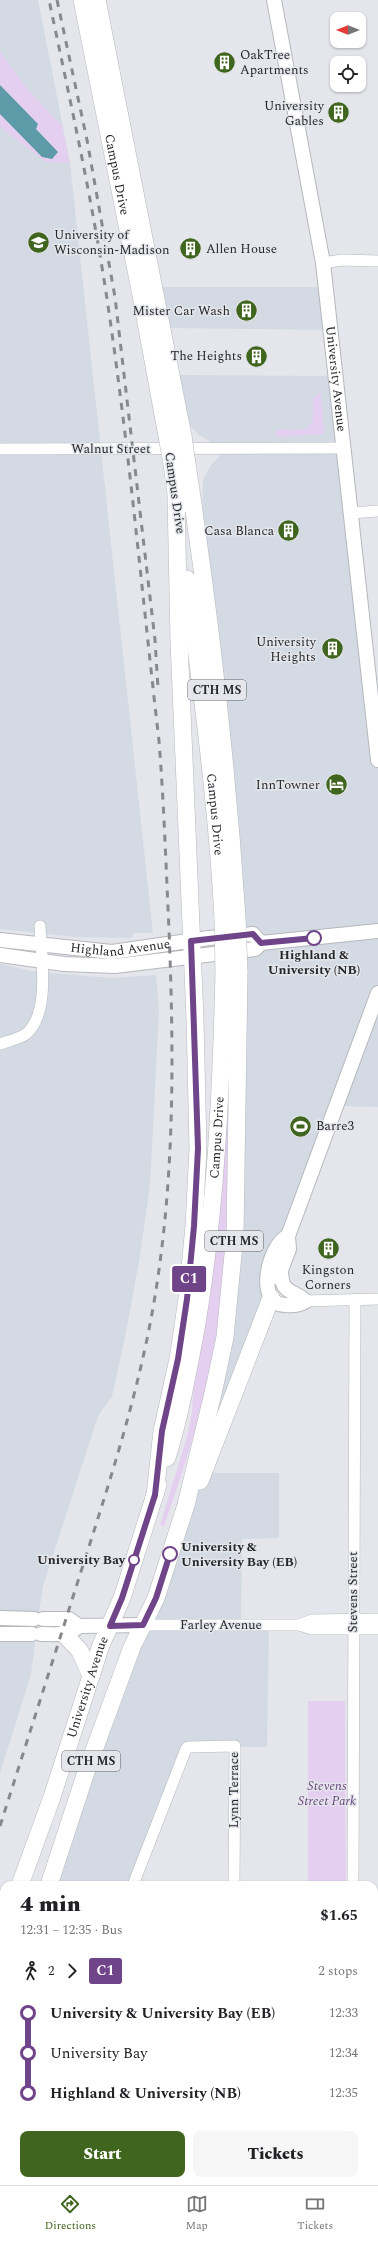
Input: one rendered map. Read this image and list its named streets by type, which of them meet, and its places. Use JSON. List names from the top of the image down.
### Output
{
  "streets": {
    "main road": ["Campus Drive", "University Avenue", "CTH MS"],
    "street": [
      "Walnut Street",
      "Highland Avenue",
      "Stevens Street",
      "Farley Avenue",
      "Lynn Terrace"
    ]
  },
  "crossings": [
    ["Campus Drive", "University Avenue"],
    ["University Avenue", "Walnut Street"],
    ["University Avenue", "Farley Avenue"],
    ["Stevens Street", "Farley Avenue"]
  ],
  "parks": ["Stevens Street Park"],
  "places": {
    "building": [
      "OakTree Apartments",
      "University Gables",
      "Allen House",
      "Mister Car Wash",
      "The Heights",
      "Casa Blanca",
      "University Heights",
      "Kingston Corners"
    ],
    "school or university": ["University of Wisconsin-Madison"],
    "hotel": ["InnTowner"],
    "other": ["Highland & University (NB)", "University & University Bay (EB)", "University Bay"],
    "sports": ["Barre3"]
  },
  "lines": ["bus line C1"],
  "north": "left",
  "page": {
    "on_map": "C1",
    "heading": ["4 min", "12:31 – 12:35 · Bus", "$1.65"],
    "legs": ["2", "C1", "2 stops"],
    "list": [
      {
        "name": "University & University Bay (EB)",
        "value": "12:33"
      },
      {
        "name": "University Bay",
        "value": "12:34"
      },
      {
        "name": "Highland & University (NB)",
        "value": "12:35"
      }
    ],
    "buttons": ["Start", "Tickets"],
    "tabs": ["Directions", "Map", "Tickets"]
  }
}
